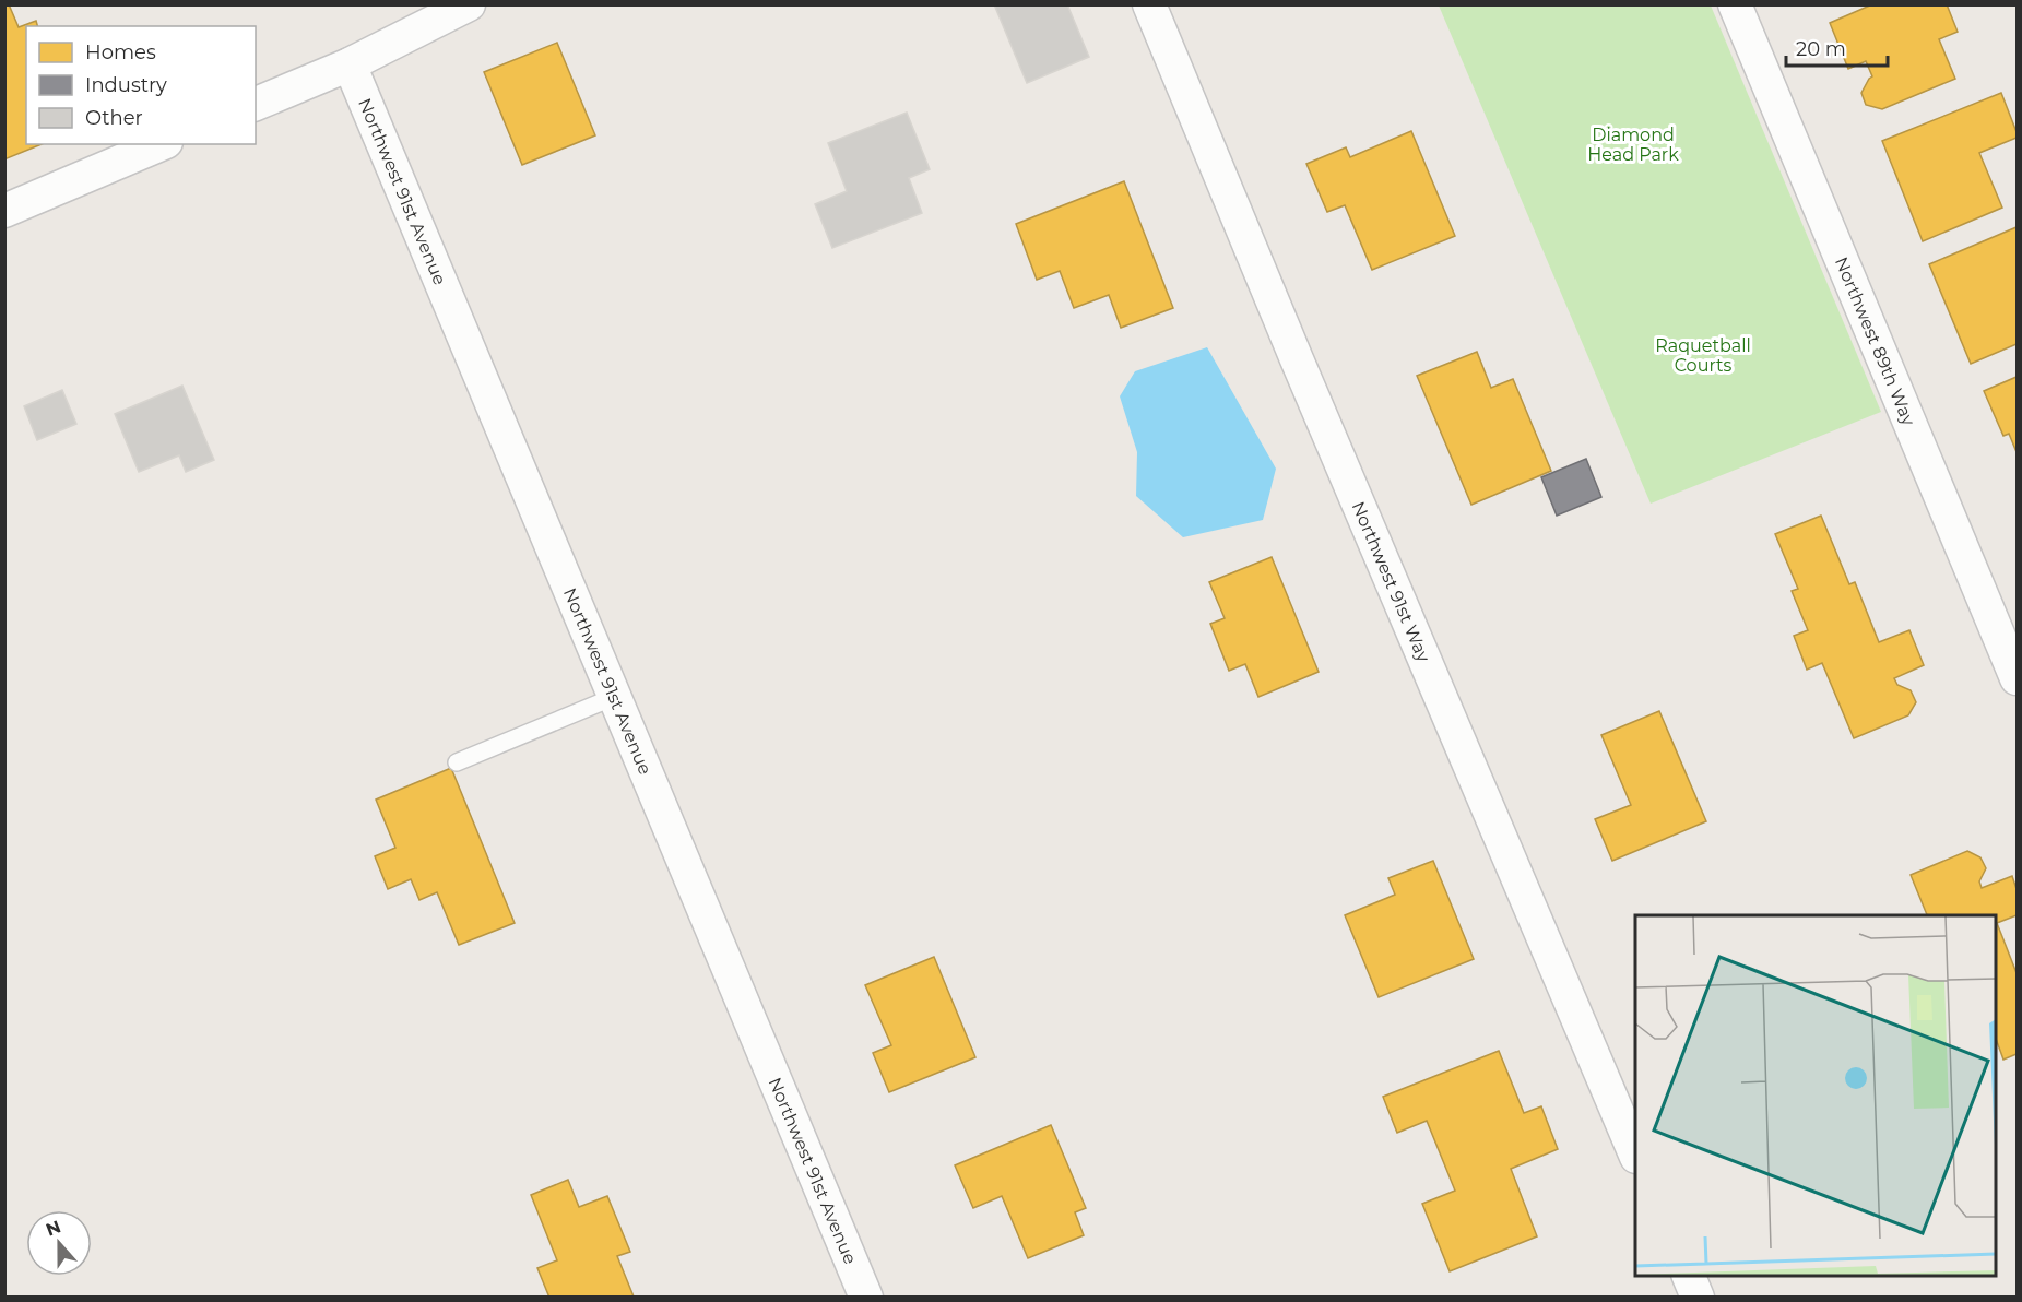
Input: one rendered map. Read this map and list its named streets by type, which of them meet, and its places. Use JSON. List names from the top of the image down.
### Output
{
  "streets": {
    "street": ["Northwest 91st Avenue", "Northwest 89th Way", "Northwest 91st Way"]
  },
  "parks": ["Diamond Head Park", "Raquetball Courts"],
  "legend": ["Homes", "Industry", "Other"],
  "scale_bar": "20 m",
  "north": "top"
}
